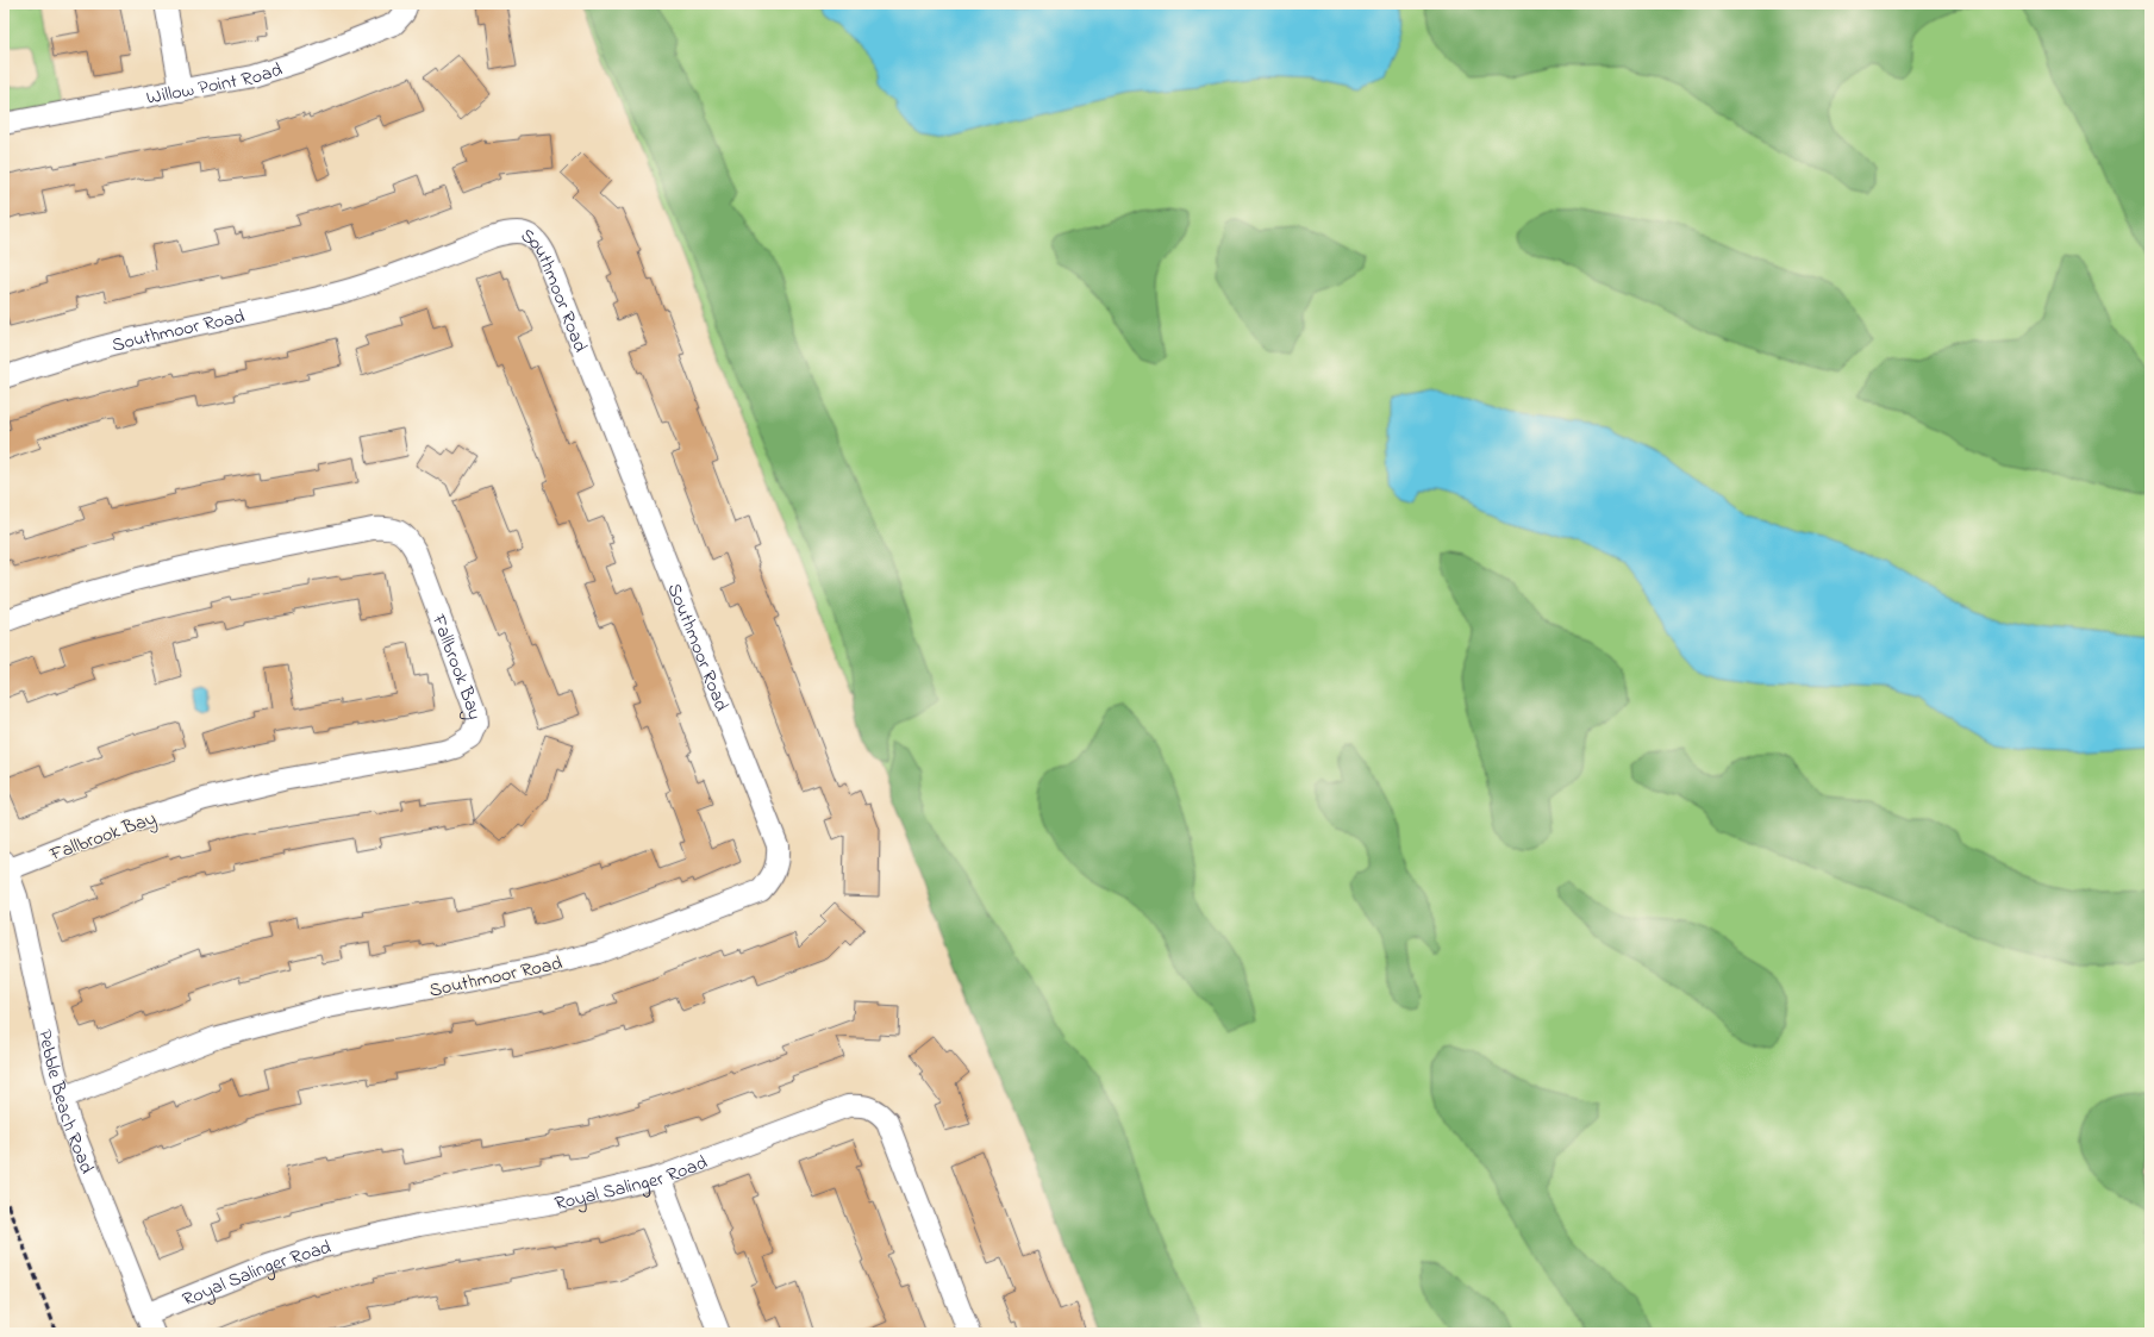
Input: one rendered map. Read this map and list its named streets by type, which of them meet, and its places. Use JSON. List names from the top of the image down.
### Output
{
  "streets": {
    "street": [
      "Willow Point Road",
      "Southmoor Road",
      "Fallbrook Bay",
      "Pebble Beach Road",
      "Royal Salinger Road"
    ]
  },
  "crossings": [
    ["Southmoor Road", "Pebble Beach Road"],
    ["Fallbrook Bay", "Pebble Beach Road"],
    ["Pebble Beach Road", "Royal Salinger Road"]
  ]
}
